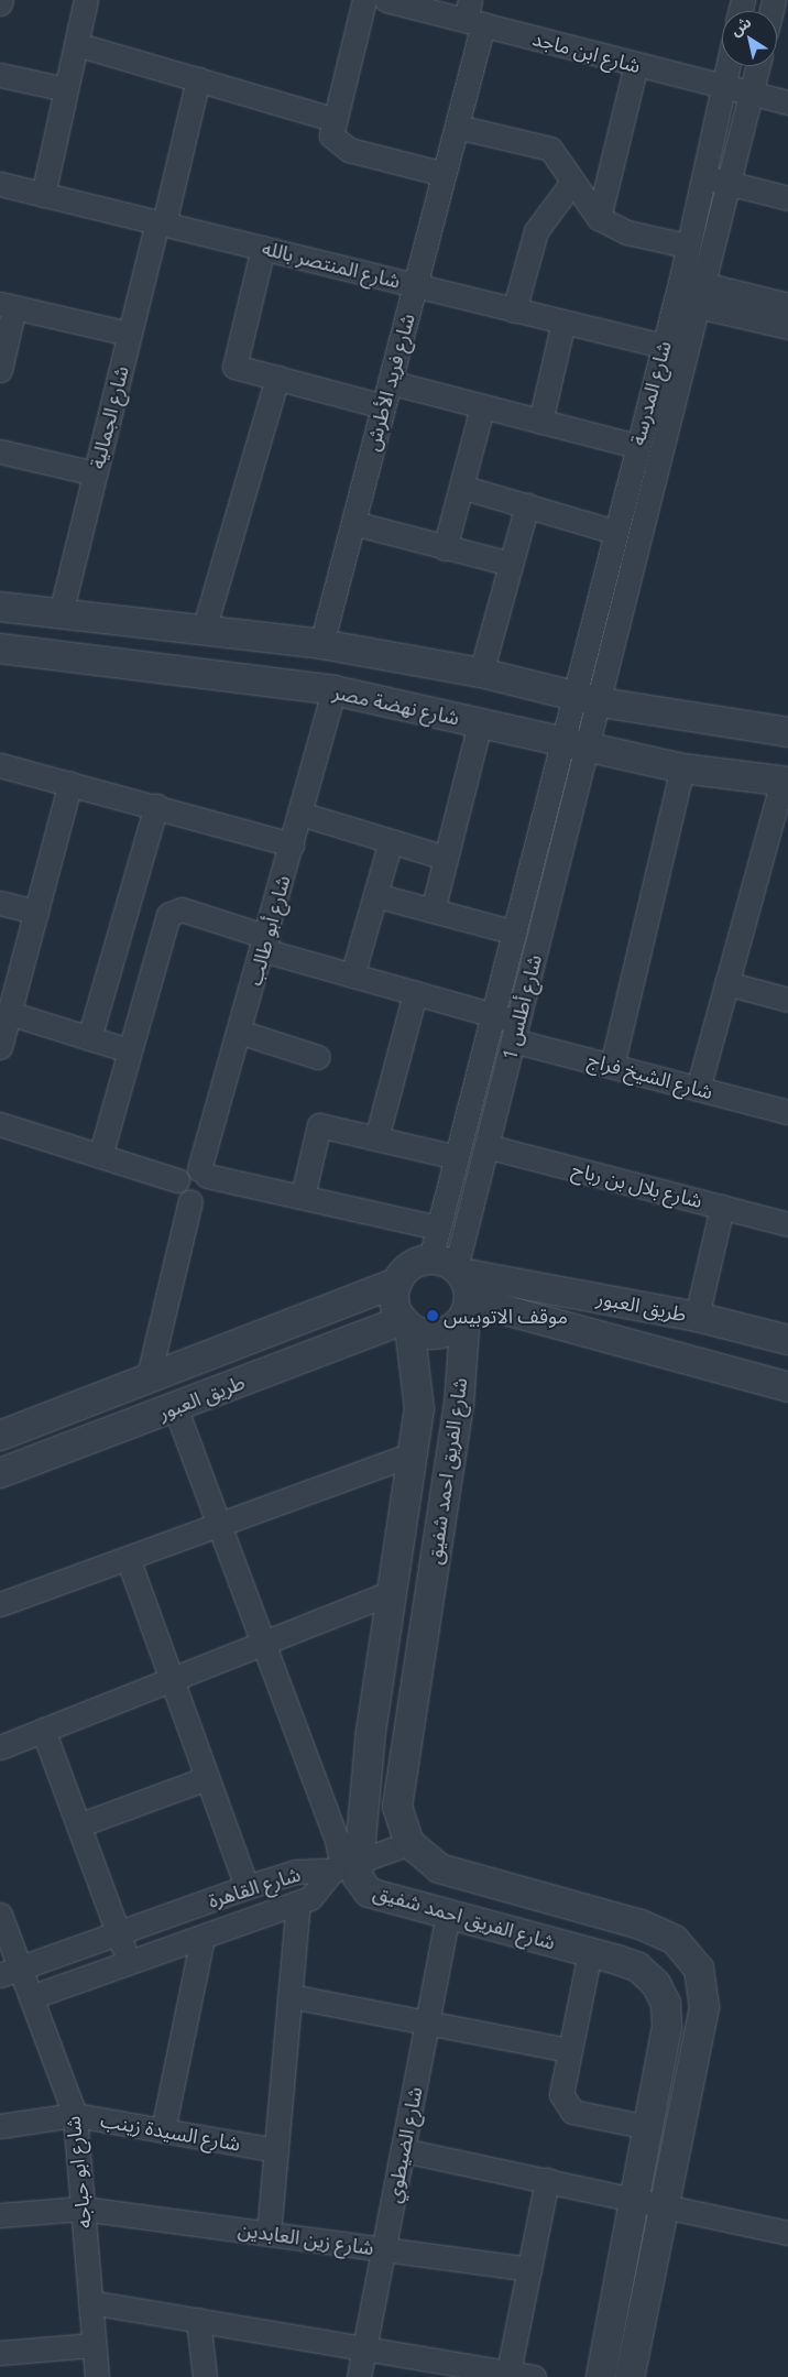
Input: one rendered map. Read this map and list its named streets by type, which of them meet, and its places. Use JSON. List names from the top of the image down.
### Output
{
  "streets": {
    "street": [
      "شارع ابن ماجد",
      "شارع المنتصر بالله",
      "شارع فريد الأطرش",
      "شارع المدرسة",
      "شارع الجمالية",
      "شارع نهضة مصر",
      "شارع أبو طالب",
      "شارع أطلس 1",
      "شارع الشيخ فراج",
      "شارع بلال بن رباح",
      "طريق العبور",
      "شارع الفريق احمد شفيق",
      "شارع القاهرة",
      "شارع السيدة زينب",
      "شارع الضيطوي",
      "شارع ابو حباجه",
      "شارع زين العابدين"
    ]
  },
  "crossings": [
    ["شارع ابن ماجد", "شارع فريد الأطرش"],
    ["شارع ابن ماجد", "شارع المدرسة"],
    ["شارع المنتصر بالله", "شارع فريد الأطرش"],
    ["شارع المنتصر بالله", "شارع المدرسة"],
    ["شارع المنتصر بالله", "شارع الجمالية"],
    ["شارع المدرسة", "شارع نهضة مصر"],
    ["شارع المدرسة", "شارع أطلس 1"],
    ["شارع نهضة مصر", "شارع أبو طالب"],
    ["شارع نهضة مصر", "شارع أطلس 1"],
    ["شارع أبو طالب", "شارع الشيخ فراج"],
    ["شارع أطلس 1", "شارع الشيخ فراج"],
    ["شارع أطلس 1", "شارع بلال بن رباح"],
    ["شارع أطلس 1", "طريق العبور"],
    ["شارع أطلس 1", "شارع الفريق احمد شفيق"],
    ["طريق العبور", "شارع الفريق احمد شفيق"],
    ["شارع الفريق احمد شفيق", "شارع القاهرة"],
    ["شارع الفريق احمد شفيق", "شارع الضيطوي"],
    ["شارع القاهرة", "شارع ابو حباجه"],
    ["شارع السيدة زينب", "شارع ابو حباجه"],
    ["شارع الضيطوي", "شارع زين العابدين"],
    ["شارع ابو حباجه", "شارع زين العابدين"]
  ],
  "places": ["موقف الاتوبيس"],
  "north": "top left"
}
